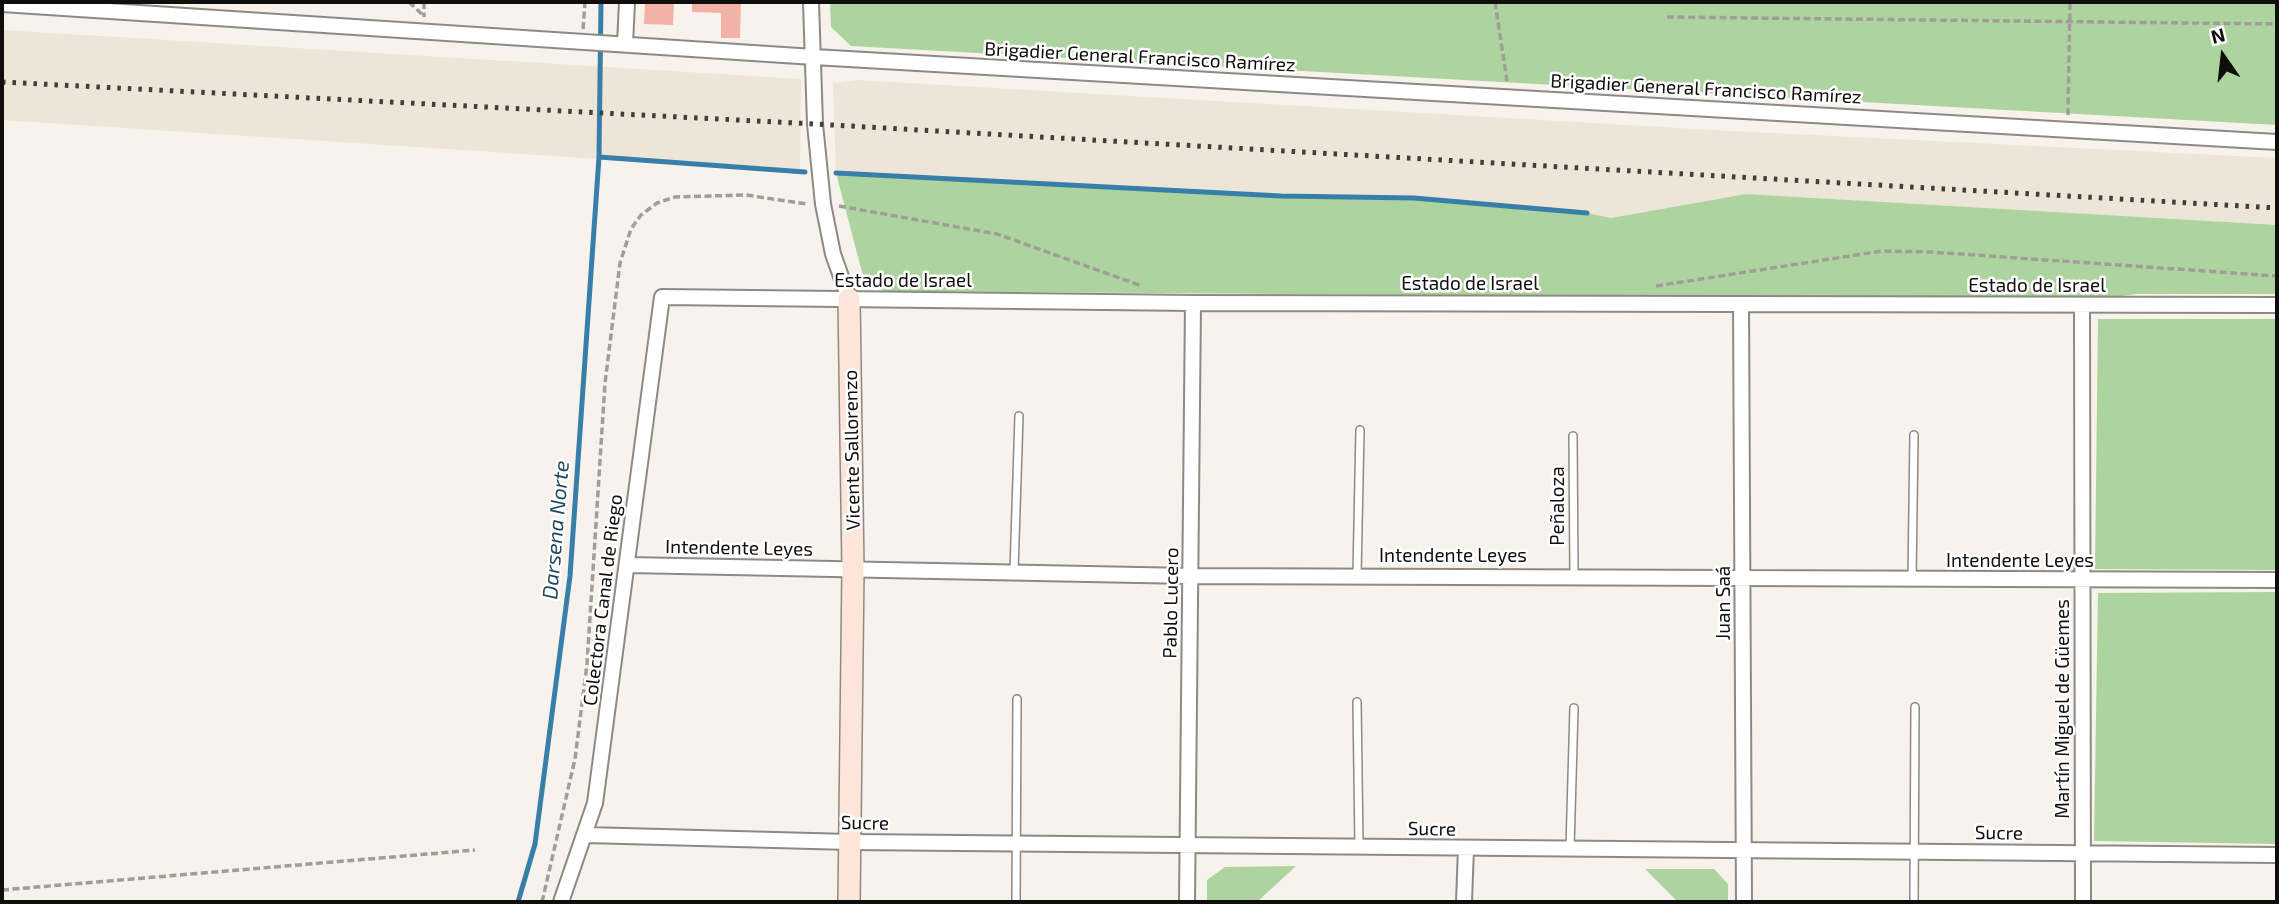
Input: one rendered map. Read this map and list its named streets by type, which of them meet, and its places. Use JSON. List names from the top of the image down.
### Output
{
  "streets": {
    "street": [
      "Brigadier General Francisco Ramírez",
      "Estado de Israel",
      "Vicente Sallorenzo",
      "Intendente Leyes",
      "Colectora Canal de Riego",
      "Pablo Lucero",
      "Juan Saá",
      "Martín Miguel de Güemes",
      "Sucre"
    ],
    "lane": ["Peñaloza"]
  },
  "crossings": [
    ["Brigadier General Francisco Ramírez", "Vicente Sallorenzo"],
    ["Estado de Israel", "Vicente Sallorenzo"],
    ["Estado de Israel", "Colectora Canal de Riego"],
    ["Estado de Israel", "Pablo Lucero"],
    ["Estado de Israel", "Juan Saá"],
    ["Estado de Israel", "Martín Miguel de Güemes"],
    ["Vicente Sallorenzo", "Intendente Leyes"],
    ["Vicente Sallorenzo", "Sucre"],
    ["Peñaloza", "Intendente Leyes"],
    ["Intendente Leyes", "Colectora Canal de Riego"],
    ["Intendente Leyes", "Pablo Lucero"],
    ["Intendente Leyes", "Juan Saá"],
    ["Intendente Leyes", "Martín Miguel de Güemes"],
    ["Colectora Canal de Riego", "Sucre"],
    ["Pablo Lucero", "Sucre"],
    ["Juan Saá", "Sucre"],
    ["Martín Miguel de Güemes", "Sucre"]
  ],
  "water": ["Darsena Norte"],
  "north": "top"
}
